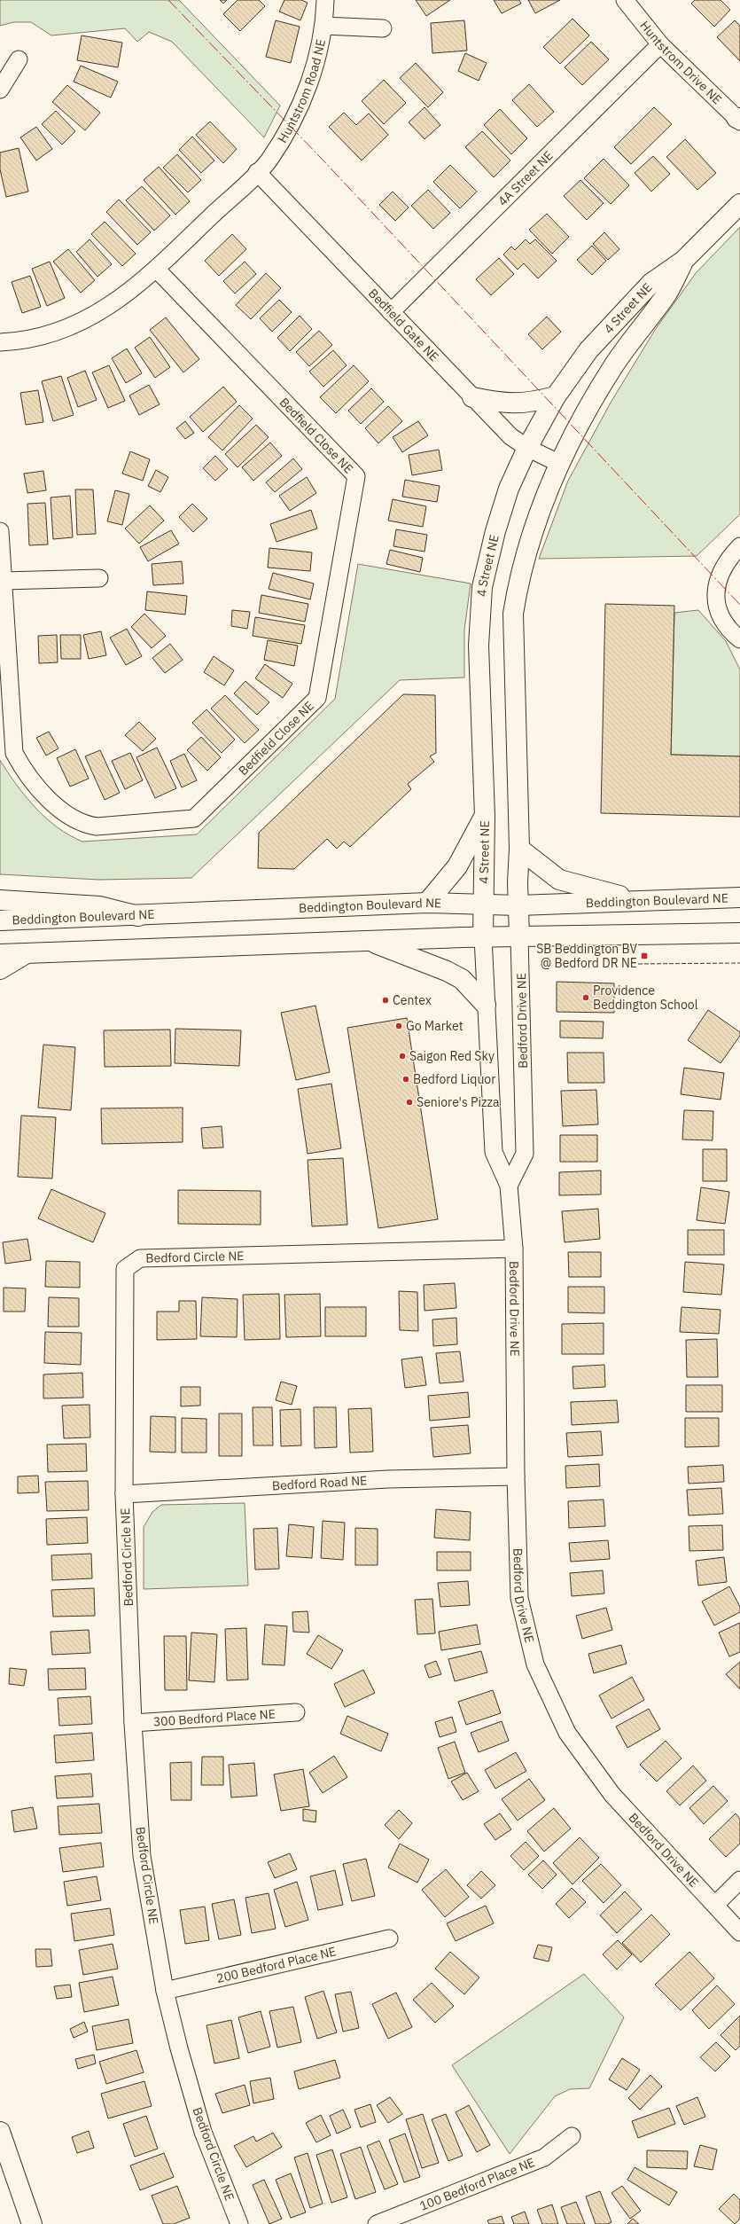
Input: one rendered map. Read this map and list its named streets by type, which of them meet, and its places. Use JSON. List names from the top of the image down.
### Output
{
  "streets": {
    "main road": ["4 Street NE", "Beddington Boulevard NE"],
    "street": [
      "Huntstrom Drive NE",
      "Huntstrom Road NE",
      "4A Street NE",
      "Bedfield Gate NE",
      "Bedfield Close NE",
      "Bedford Drive NE",
      "Bedford Circle NE",
      "Bedford Road NE",
      "300 Bedford Place NE",
      "200 Bedford Place NE",
      "100 Bedford Place NE"
    ]
  },
  "crossings": [
    ["Huntstrom Drive NE", "4A Street NE"],
    ["Huntstrom Road NE", "Bedfield Gate NE"],
    ["4A Street NE", "Bedfield Gate NE"],
    ["4 Street NE", "Bedfield Gate NE"],
    ["4 Street NE", "Beddington Boulevard NE"],
    ["4 Street NE", "Bedford Drive NE"],
    ["Bedford Drive NE", "Bedford Circle NE"],
    ["Bedford Drive NE", "Bedford Road NE"],
    ["Bedford Circle NE", "Bedford Road NE"],
    ["Bedford Circle NE", "300 Bedford Place NE"],
    ["Bedford Circle NE", "200 Bedford Place NE"]
  ],
  "places": {
    "transit": ["SB Beddington BV @ Bedford DR NE"],
    "other": [
      "Providence Beddington School",
      "Centex",
      "Go Market",
      "Saigon Red Sky",
      "Bedford Liquor",
      "Seniore's Pizza"
    ]
  }
}
